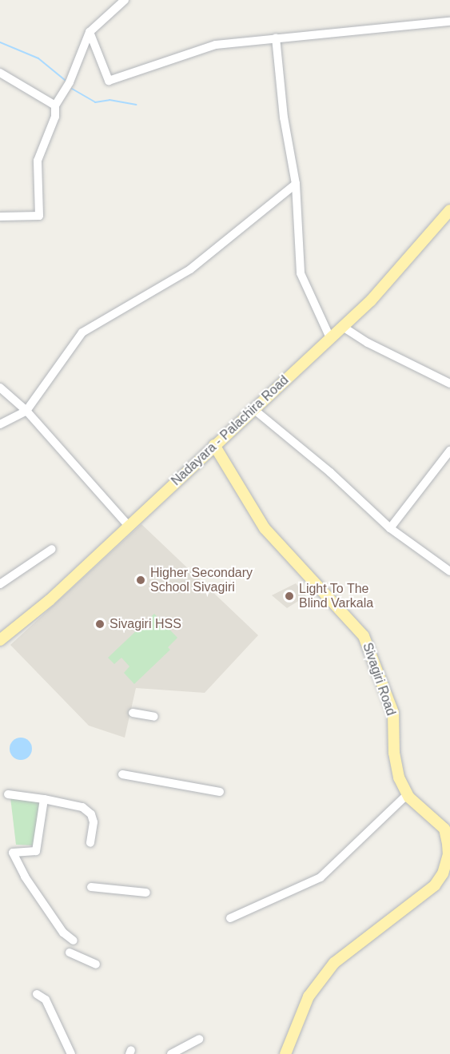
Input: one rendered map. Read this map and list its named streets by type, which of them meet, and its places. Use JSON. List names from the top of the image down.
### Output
{
  "streets": {
    "main road": ["Nadayara - Palachira Road", "Sivagiri Road"]
  },
  "crossings": [
    ["Nadayara - Palachira Road", "Sivagiri Road"]
  ],
  "places": ["Higher Secondary School Sivagiri", "Light To The Blind Varkala", "Sivagiri HSS"]
}
